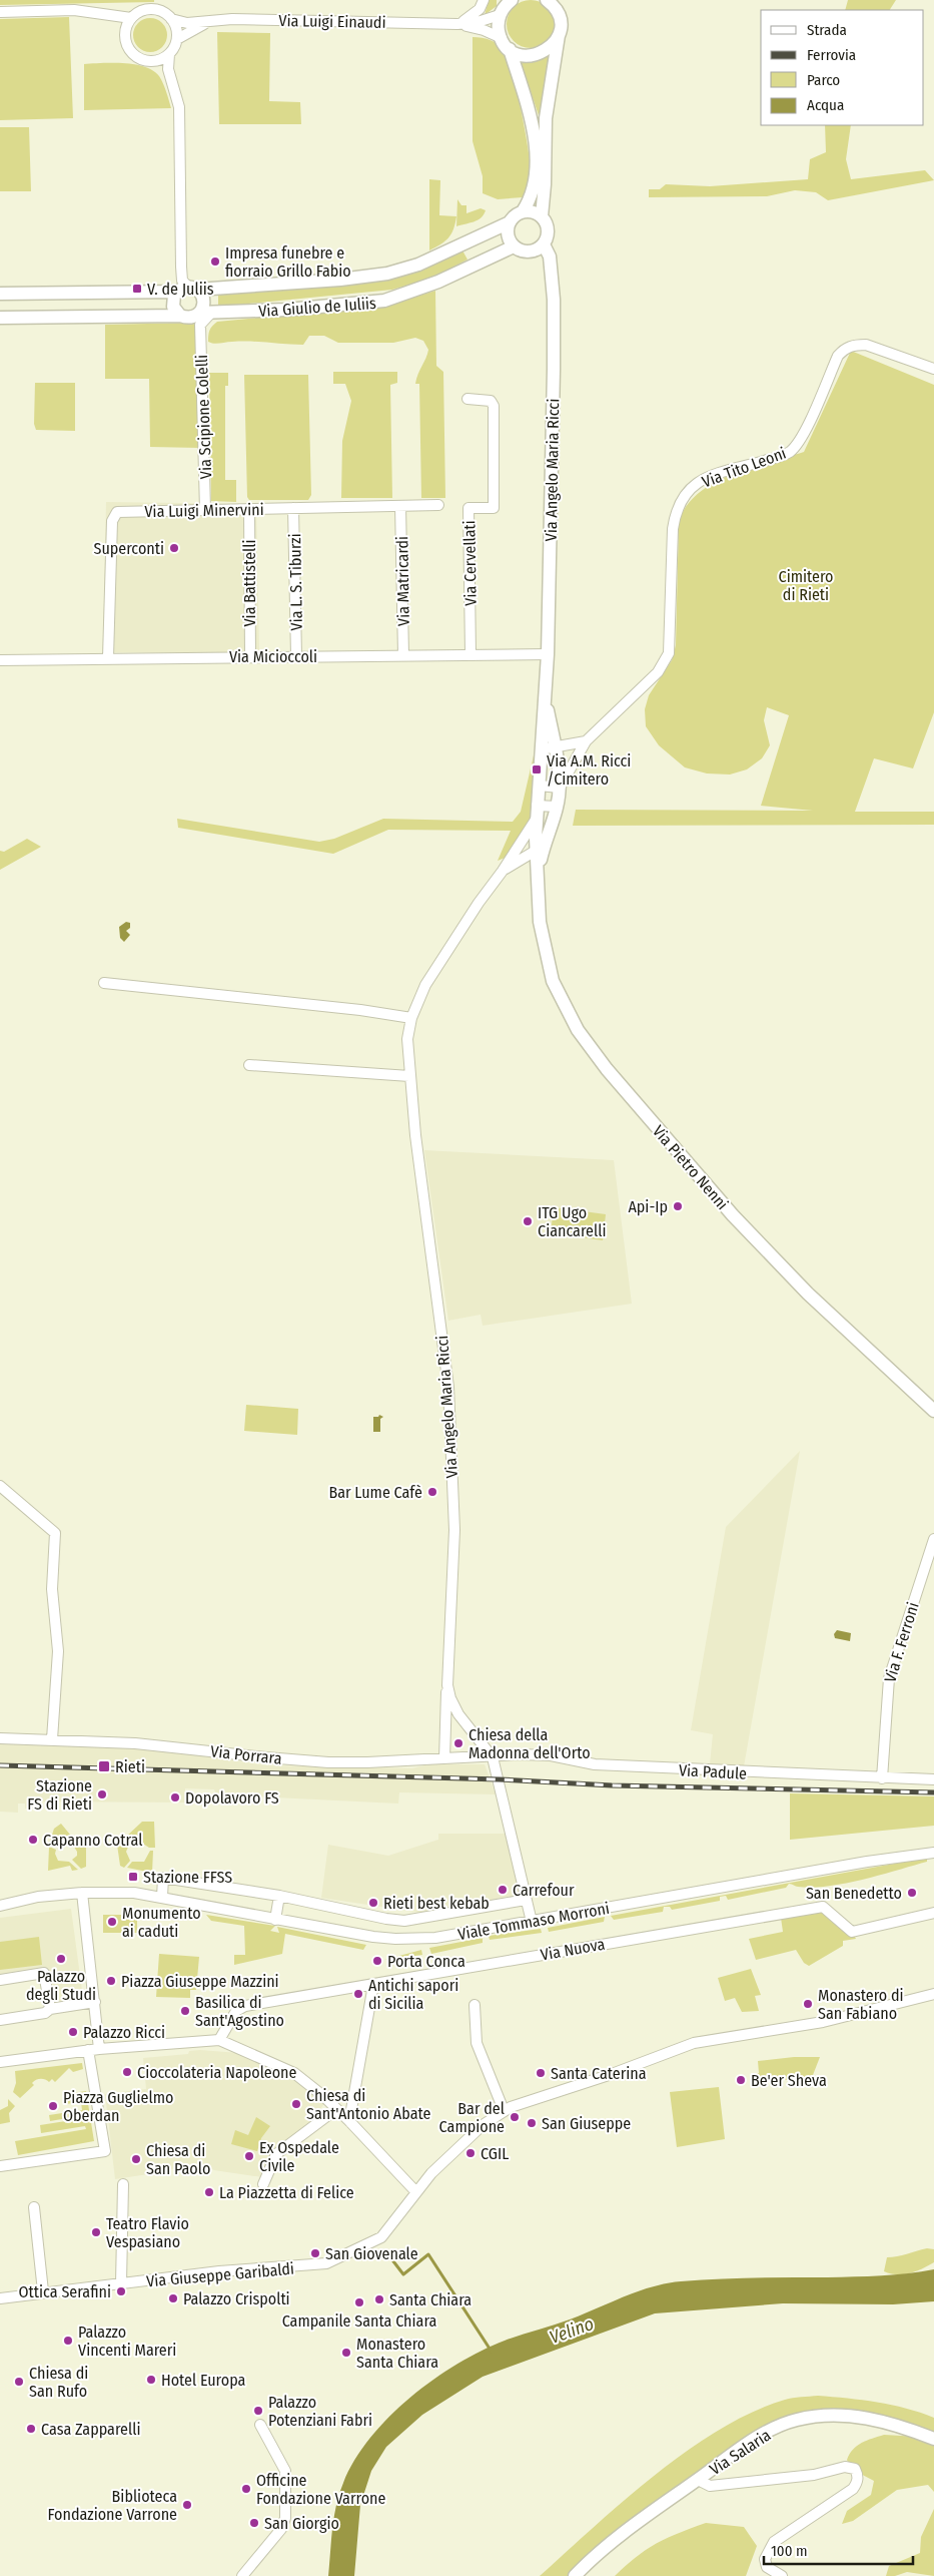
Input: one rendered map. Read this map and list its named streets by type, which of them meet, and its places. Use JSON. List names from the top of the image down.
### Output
{
  "streets": {
    "main road": [
      "Via Giulio de Iuliis",
      "Via Angelo Maria Ricci",
      "Via Pietro Nenni",
      "Via Salaria"
    ],
    "street": [
      "Via Luigi Einaudi",
      "Via Scipione Colelli",
      "Via Tito Leoni",
      "Via Luigi Minervini",
      "Via Cervellati",
      "Via Matricardi",
      "Via L. S. Tiburzi",
      "Via Battistelli",
      "Via Micioccoli",
      "Via F. Ferroni",
      "Via Porrara",
      "Via Padule",
      "Viale Tommaso Morroni",
      "Via Nuova",
      "Via Giuseppe Garibaldi"
    ]
  },
  "crossings": [
    ["Via Giulio de Iuliis", "Via Scipione Colelli"],
    ["Via Giulio de Iuliis", "Via Angelo Maria Ricci"],
    ["Via Scipione Colelli", "Via Luigi Minervini"],
    ["Via Tito Leoni", "Via Angelo Maria Ricci"],
    ["Via Angelo Maria Ricci", "Via Micioccoli"],
    ["Via Angelo Maria Ricci", "Via Pietro Nenni"],
    ["Via Angelo Maria Ricci", "Via Porrara"],
    ["Via Angelo Maria Ricci", "Via Padule"],
    ["Via Angelo Maria Ricci", "Viale Tommaso Morroni"],
    ["Via Luigi Minervini", "Via Matricardi"],
    ["Via Luigi Minervini", "Via L. S. Tiburzi"],
    ["Via Luigi Minervini", "Via Battistelli"],
    ["Via Luigi Minervini", "Via Micioccoli"],
    ["Via Cervellati", "Via Micioccoli"],
    ["Via Matricardi", "Via Micioccoli"],
    ["Via L. S. Tiburzi", "Via Micioccoli"],
    ["Via Battistelli", "Via Micioccoli"],
    ["Via F. Ferroni", "Via Padule"],
    ["Via Porrara", "Via Padule"]
  ],
  "water": ["Velino"],
  "parks": ["Cimitero di Rieti"],
  "places": {
    "other": [
      "Impresa funebre e fiorraio Grillo Fabio",
      "Superconti",
      "Api-Ip",
      "ITG Ugo Ciancarelli",
      "Bar Lume Cafè",
      "Chiesa della Madonna dell'Orto",
      "Stazione FS di Rieti",
      "Dopolavoro FS",
      "Capanno Cotral",
      "Carrefour",
      "San Benedetto",
      "Rieti best kebab",
      "Monumento ai caduti",
      "Palazzo degli Studi",
      "Porta Conca",
      "Piazza Giuseppe Mazzini",
      "Antichi sapori di Sicilia",
      "Monastero di San Fabiano",
      "Basilica di Sant'Agostino",
      "Palazzo Ricci",
      "Cioccolateria Napoleone",
      "Santa Caterina",
      "Be'er Sheva",
      "Chiesa di Sant'Antonio Abate",
      "Piazza Guglielmo Oberdan",
      "Bar del Campione",
      "San Giuseppe",
      "CGIL",
      "Ex Ospedale Civile",
      "Chiesa di San Paolo",
      "La Piazzetta di Felice",
      "Teatro Flavio Vespasiano",
      "San Giovenale",
      "Ottica Serafini",
      "Palazzo Crispolti",
      "Santa Chiara",
      "Campanile Santa Chiara",
      "Palazzo Vincenti Mareri",
      "Monastero Santa Chiara",
      "Hotel Europa",
      "Chiesa di San Rufo",
      "Palazzo Potenziani Fabri",
      "Casa Zapparelli",
      "Officine Fondazione Varrone",
      "Biblioteca Fondazione Varrone",
      "San Giorgio"
    ],
    "transit": [
      "V. de Juliis",
      "Via A.M. Ricci /Cimitero",
      "Rieti",
      "Stazione FFSS"
    ]
  },
  "legend": [
    "Strada",
    "Ferrovia",
    "Parco",
    "Acqua"
  ],
  "scale_bar": "100 m"
}
